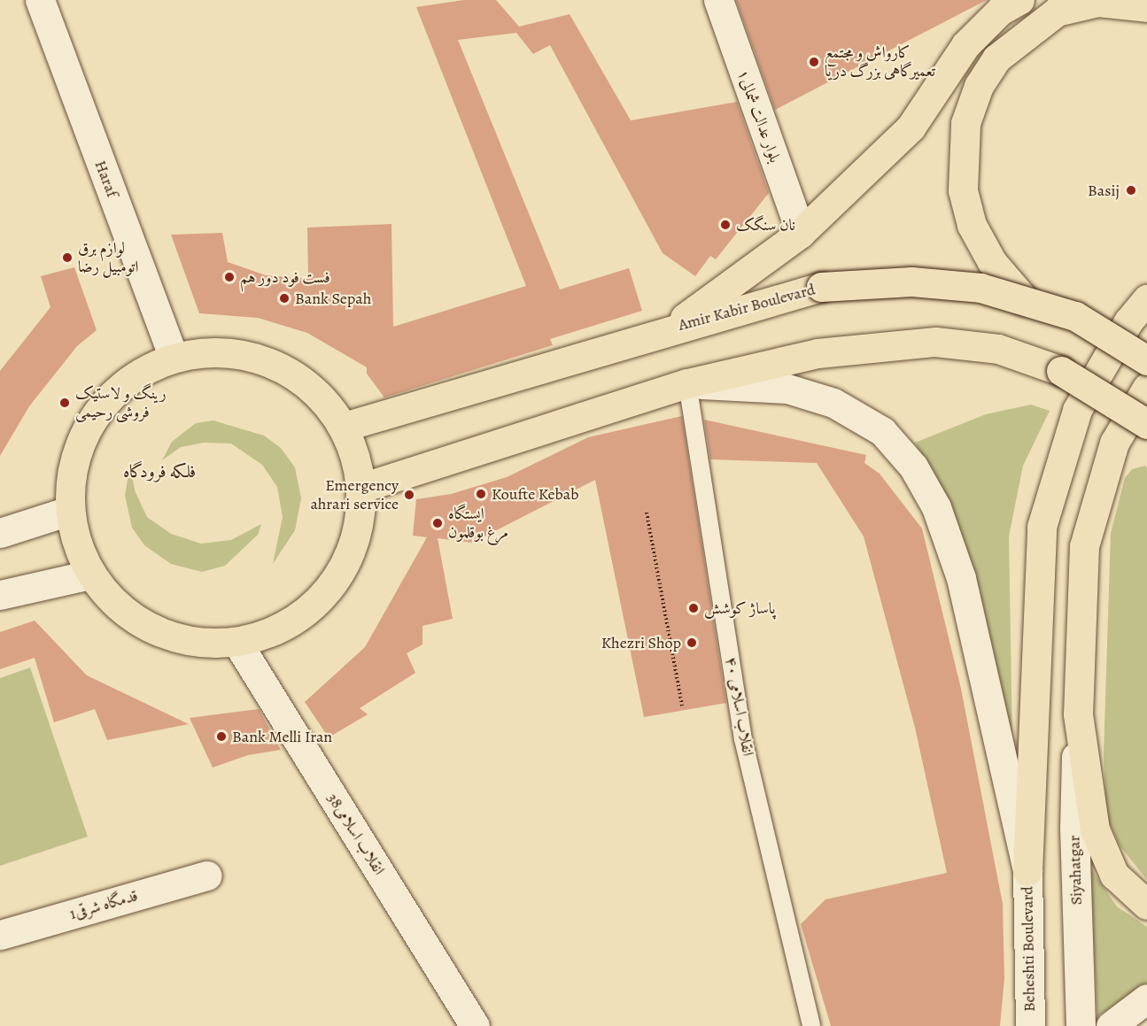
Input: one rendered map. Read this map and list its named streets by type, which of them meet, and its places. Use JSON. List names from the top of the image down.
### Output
{
  "streets": {
    "main road": [
      "بلوار عدالت شمالی۱",
      "Haraf",
      "Amir Kabir Boulevard",
      "38انقلاب اسلامی",
      "Siyahatgar",
      "1قدمگاه شرقی",
      "Beheshti Boulevard"
    ],
    "lane": ["انقلاب اسلامی ۴۰"]
  },
  "crossings": [
    ["انقلاب اسلامی ۴۰", "Beheshti Boulevard"]
  ],
  "districts": ["فلکه فرودگاه"],
  "places": [
    "کارواش و مجتمع تعمیرگاهی بزرگ دریا",
    "Basij",
    "نان سنگک",
    "لوازم برق اتومبیل رضا",
    "فست فود دور هم",
    "Bank Sepah",
    "رینگ و لاستیک فروشی رحیمی",
    "Koufte Kebab",
    "Emergency ahrari service",
    "ایستگاه مرغ بوقلمون",
    "پاساژ کوشش",
    "Khezri Shop",
    "Bank Melli Iran"
  ]
}
